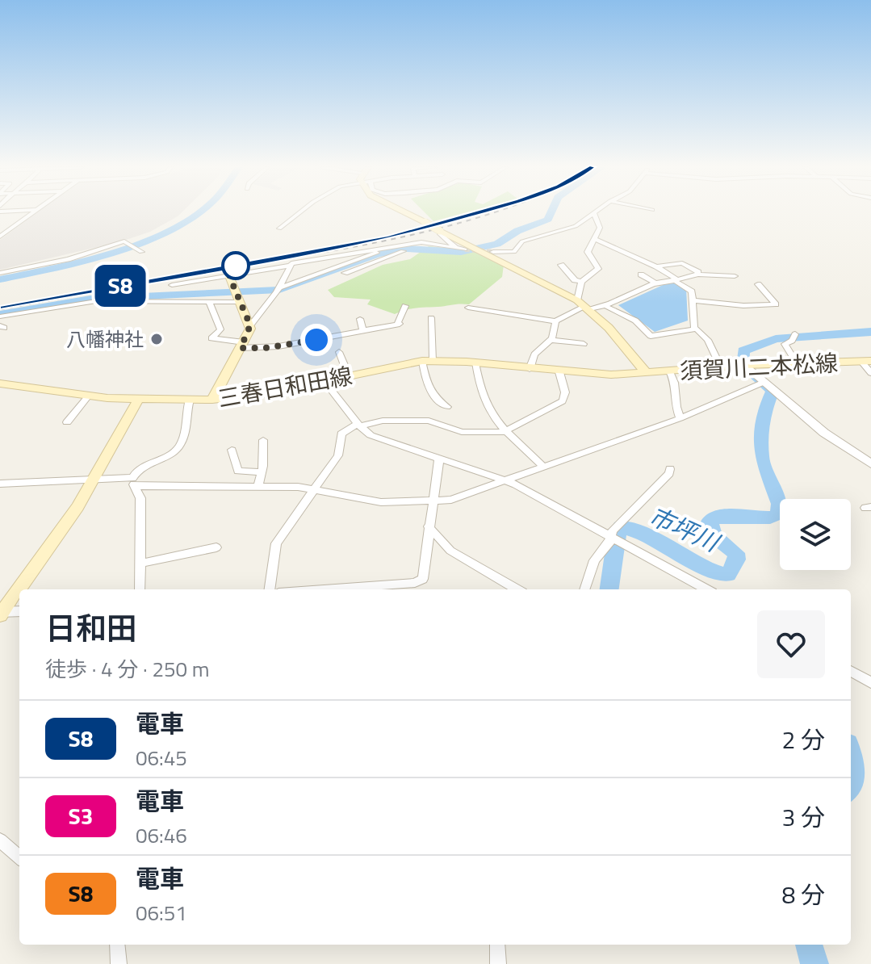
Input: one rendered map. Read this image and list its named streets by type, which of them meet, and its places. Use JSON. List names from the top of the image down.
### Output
{
  "streets": {
    "main road": ["須賀川二本松線", "三春日和田線"]
  },
  "crossings": [
    ["須賀川二本松線", "三春日和田線"]
  ],
  "water": ["市坪川"],
  "places": ["八幡神社"],
  "page": {
    "on_map": "S8",
    "heading": ["日和田", "徒歩 · 4 分 · 250 m"],
    "list": [
      {
        "mark": "S8",
        "name": "電車",
        "note": "06:45",
        "value": "2 分"
      },
      {
        "mark": "S3",
        "name": "電車",
        "note": "06:46",
        "value": "3 分"
      },
      {
        "mark": "S8",
        "name": "電車",
        "note": "06:51",
        "value": "8 分"
      }
    ]
  }
}
